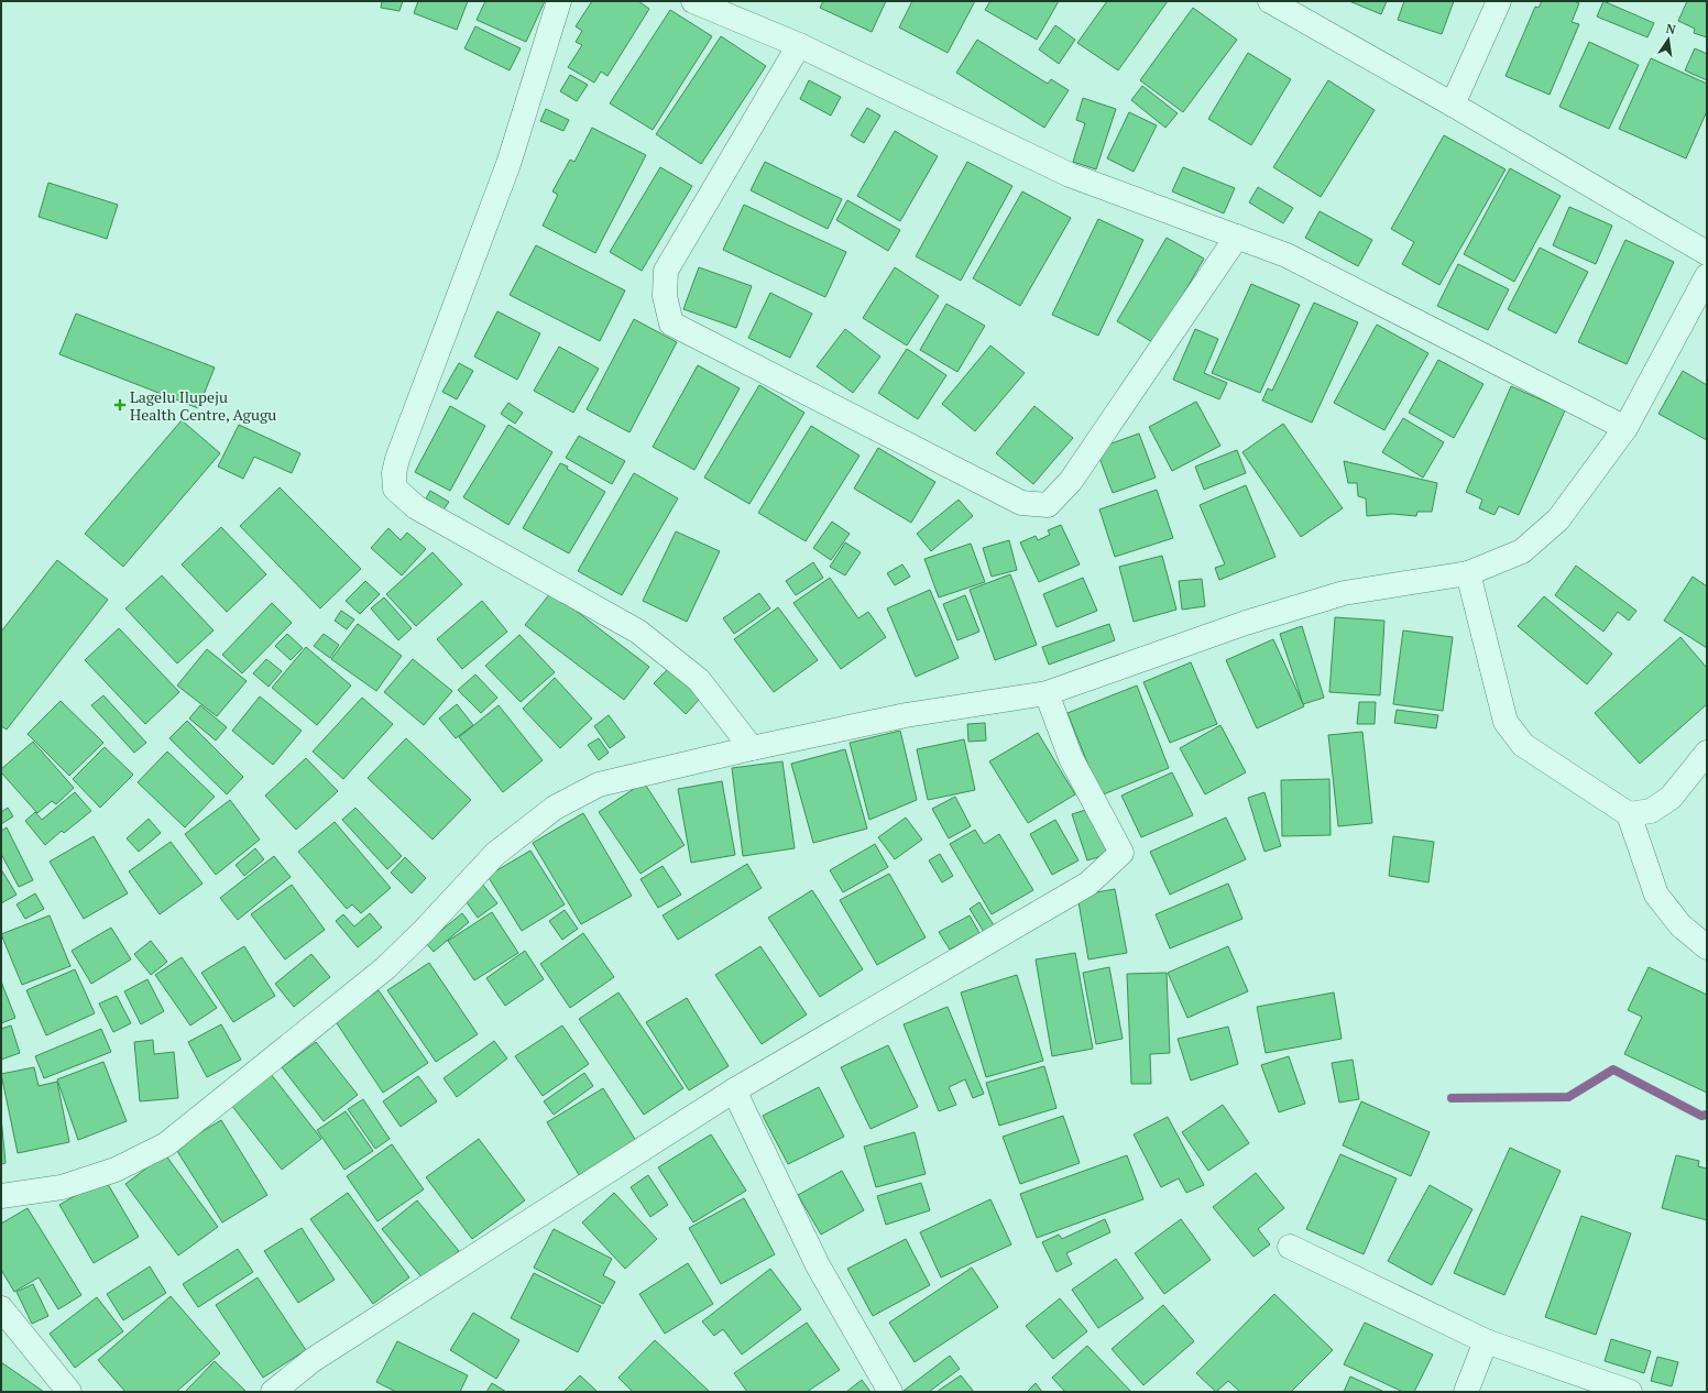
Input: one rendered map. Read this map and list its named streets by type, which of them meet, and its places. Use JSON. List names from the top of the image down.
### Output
{
  "places": {
    "health": ["Lagelu Ilupeju Health Centre, Agugu"]
  },
  "north": "top"
}
